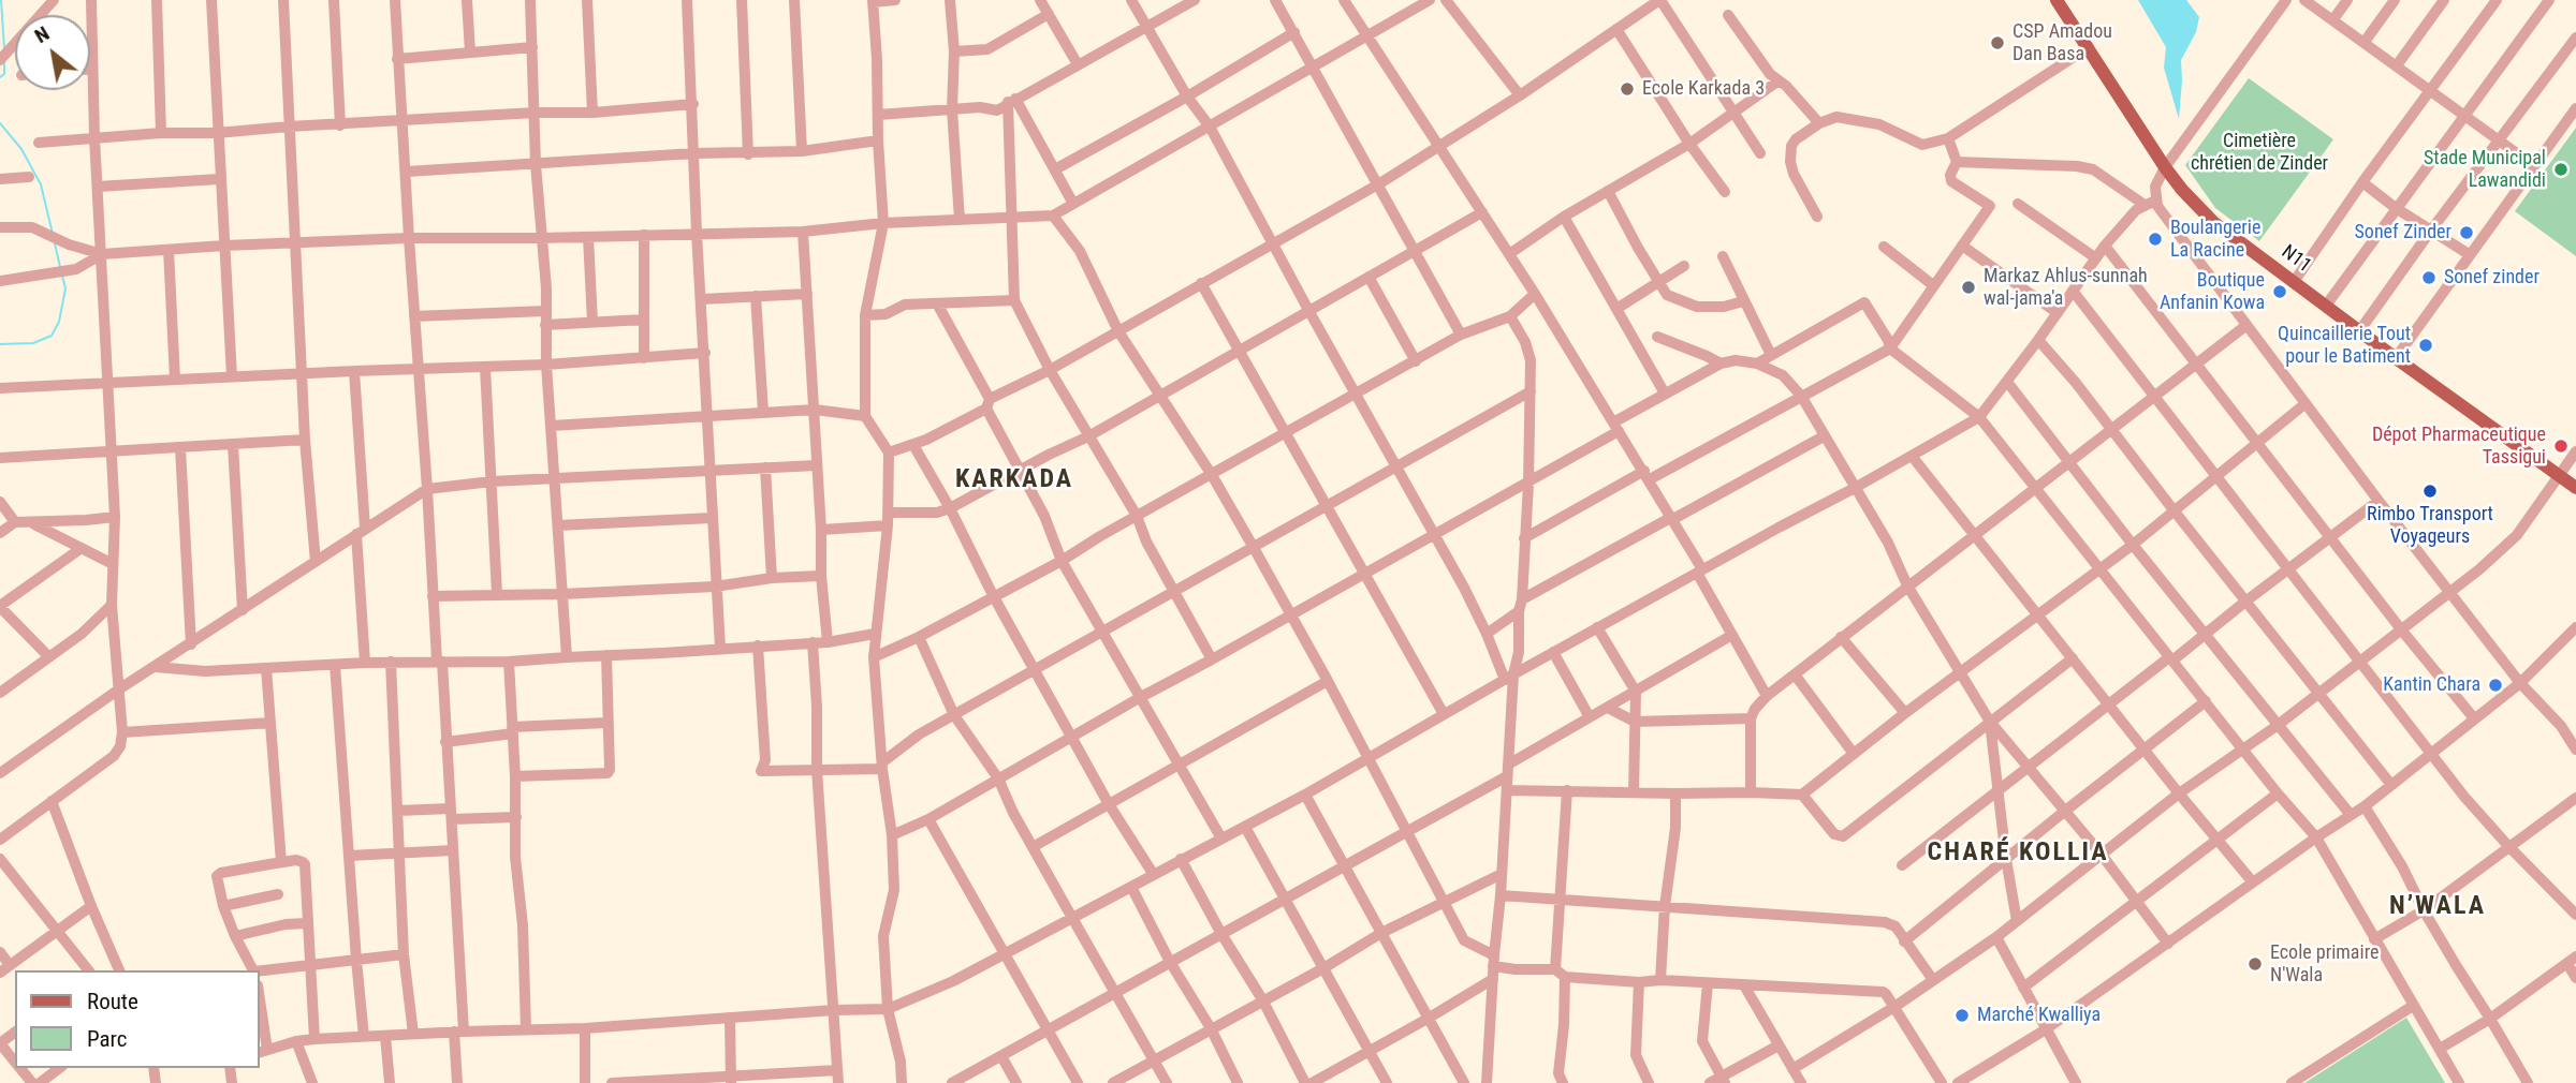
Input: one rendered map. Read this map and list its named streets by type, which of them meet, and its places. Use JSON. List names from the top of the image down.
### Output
{
  "streets": {
    "main road": ["N11"]
  },
  "districts": ["KARKADA", "CHARÉ KOLLIA", "N’WALA"],
  "parks": ["Cimetière chrétien de Zinder"],
  "places": [
    "CSP Amadou Dan Basa",
    "Ecole Karkada 3",
    "Stade Municipal Lawandidi",
    "Sonef Zinder",
    "Boulangerie La Racine",
    "Sonef zinder",
    "Markaz Ahlus-sunnah wal-jama'a",
    "Boutique Anfanin Kowa",
    "Quincaillerie Tout pour le Batiment",
    "Dépot Pharmaceutique Tassigui",
    "Rimbo Transport Voyageurs",
    "Kantin Chara",
    "Ecole primaire N'Wala",
    "Marché Kwalliya"
  ],
  "legend": ["Route", "Parc"],
  "north": "top left"
}
